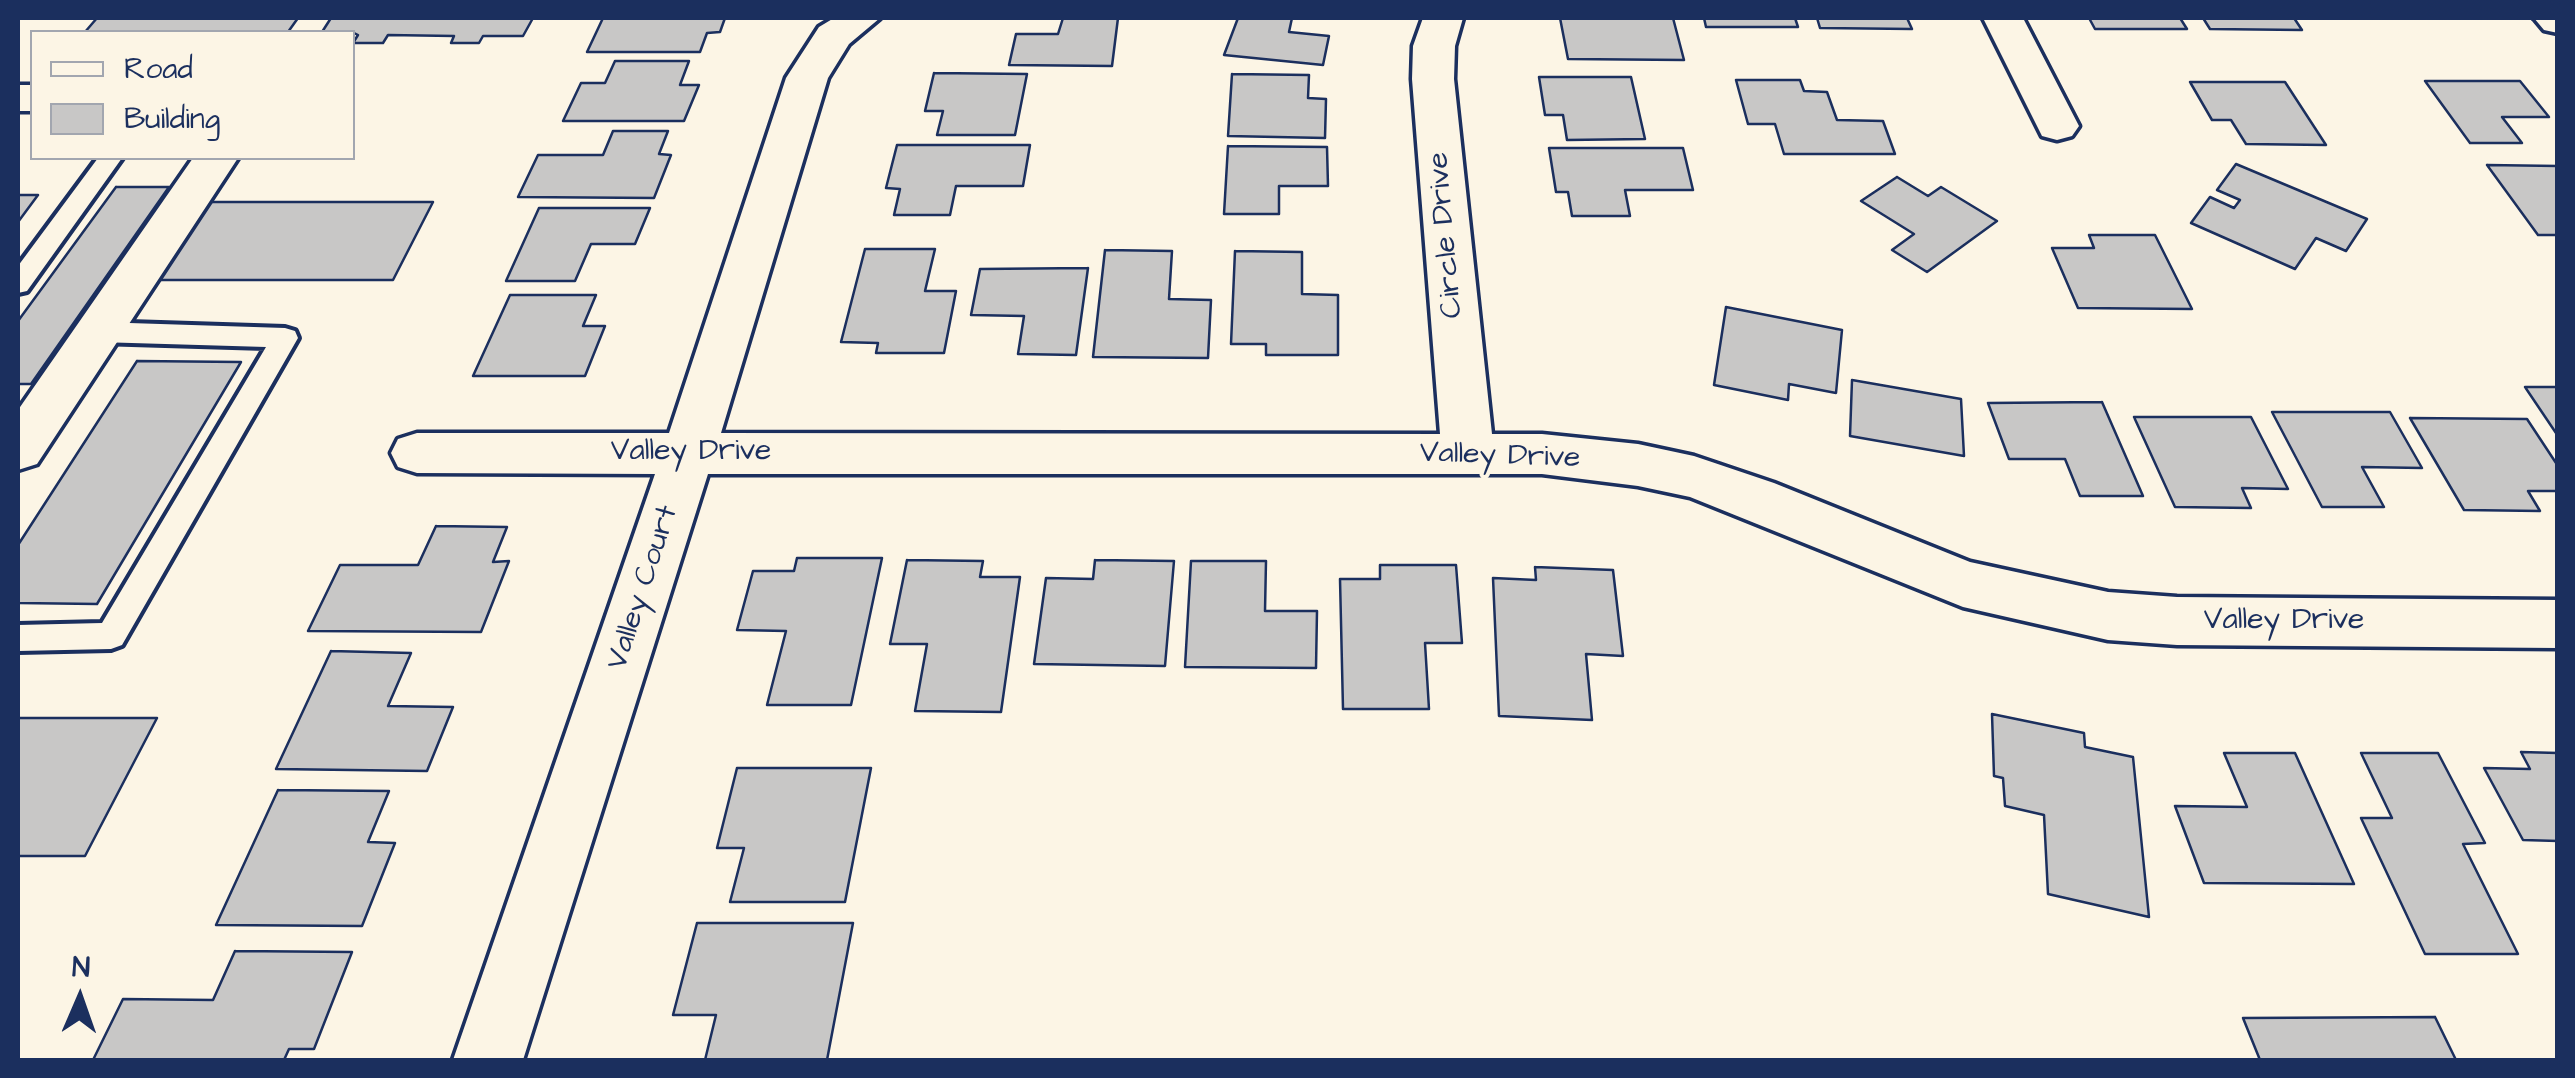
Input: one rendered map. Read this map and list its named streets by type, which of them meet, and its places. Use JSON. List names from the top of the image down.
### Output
{
  "streets": {
    "street": ["Circle Drive", "Valley Drive", "Valley Court"]
  },
  "crossings": [
    ["Circle Drive", "Valley Drive"],
    ["Valley Drive", "Valley Court"]
  ],
  "legend": ["Road", "Building"],
  "north": "top"
}
